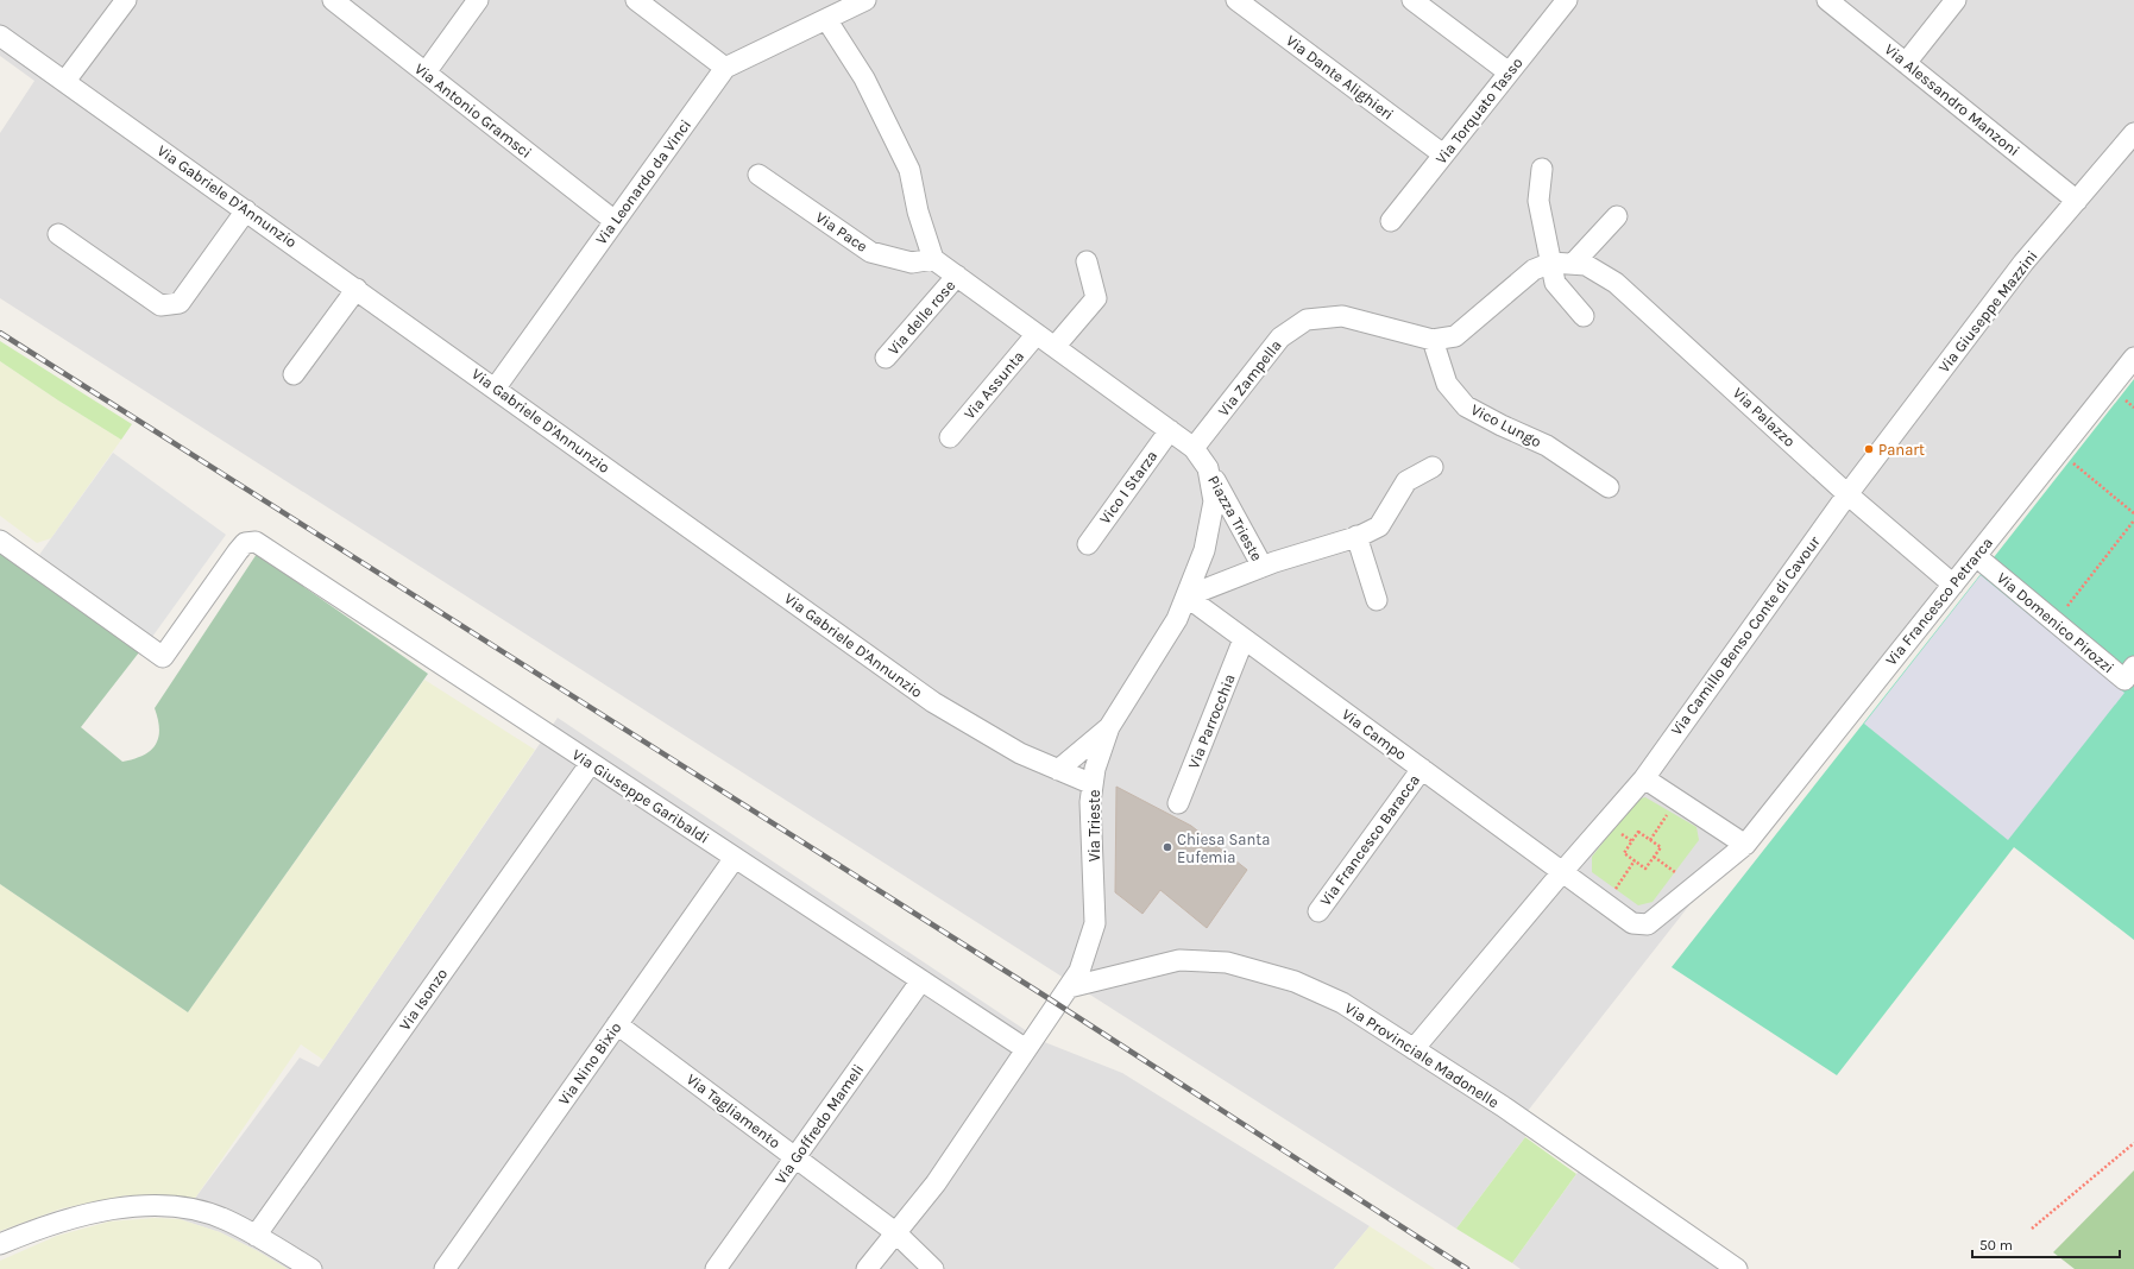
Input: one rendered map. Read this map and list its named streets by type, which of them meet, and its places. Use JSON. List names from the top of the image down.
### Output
{
  "streets": {
    "street": [
      "Via Dante Alighieri",
      "Via Alessandro Manzoni",
      "Via Antonio Gramsci",
      "Via Torquato Tasso",
      "Via Leonardo da Vinci",
      "Via Gabriele D'Annunzio",
      "Via Pace",
      "Via Giuseppe Mazzini",
      "Via delle rose",
      "Via Zampella",
      "Via Assunta",
      "Via Palazzo",
      "Vico Lungo",
      "Vico I Starza",
      "Piazza Trieste",
      "Via Francesco Petrarca",
      "Via Domenico Pirozzi",
      "Via Camillo Benso Conte di Cavour",
      "Via Parrocchia",
      "Via Campo",
      "Via Giuseppe Garibaldi",
      "Via Trieste",
      "Via Francesco Baracca",
      "Via Isonzo",
      "Via Provinciale Madonelle",
      "Via Nino Bixio",
      "Via Tagliamento",
      "Via Goffredo Mameli"
    ]
  },
  "crossings": [
    ["Via Dante Alighieri", "Via Torquato Tasso"],
    ["Via Alessandro Manzoni", "Via Giuseppe Mazzini"],
    ["Via Antonio Gramsci", "Via Leonardo da Vinci"],
    ["Via Leonardo da Vinci", "Via Gabriele D'Annunzio"],
    ["Via Gabriele D'Annunzio", "Via Trieste"],
    ["Via Pace", "Piazza Trieste"],
    ["Via Giuseppe Mazzini", "Via Palazzo"],
    ["Via Giuseppe Mazzini", "Via Camillo Benso Conte di Cavour"],
    ["Via delle rose", "Piazza Trieste"],
    ["Via Zampella", "Via Palazzo"],
    ["Via Zampella", "Vico Lungo"],
    ["Via Zampella", "Piazza Trieste"],
    ["Via Assunta", "Piazza Trieste"],
    ["Via Palazzo", "Via Francesco Petrarca"],
    ["Via Palazzo", "Via Camillo Benso Conte di Cavour"],
    ["Vico I Starza", "Piazza Trieste"],
    ["Piazza Trieste", "Via Campo"],
    ["Piazza Trieste", "Via Trieste"],
    ["Via Francesco Petrarca", "Via Domenico Pirozzi"],
    ["Via Francesco Petrarca", "Via Camillo Benso Conte di Cavour"],
    ["Via Francesco Petrarca", "Via Campo"],
    ["Via Camillo Benso Conte di Cavour", "Via Campo"],
    ["Via Camillo Benso Conte di Cavour", "Via Provinciale Madonelle"],
    ["Via Parrocchia", "Via Campo"],
    ["Via Campo", "Via Trieste"],
    ["Via Campo", "Via Francesco Baracca"],
    ["Via Giuseppe Garibaldi", "Via Trieste"],
    ["Via Giuseppe Garibaldi", "Via Isonzo"],
    ["Via Giuseppe Garibaldi", "Via Nino Bixio"],
    ["Via Giuseppe Garibaldi", "Via Goffredo Mameli"],
    ["Via Trieste", "Via Provinciale Madonelle"],
    ["Via Trieste", "Via Tagliamento"],
    ["Via Nino Bixio", "Via Tagliamento"],
    ["Via Tagliamento", "Via Goffredo Mameli"]
  ],
  "places": ["Panart", "Chiesa Santa Eufemia"],
  "scale_bar": "50 m"
}
